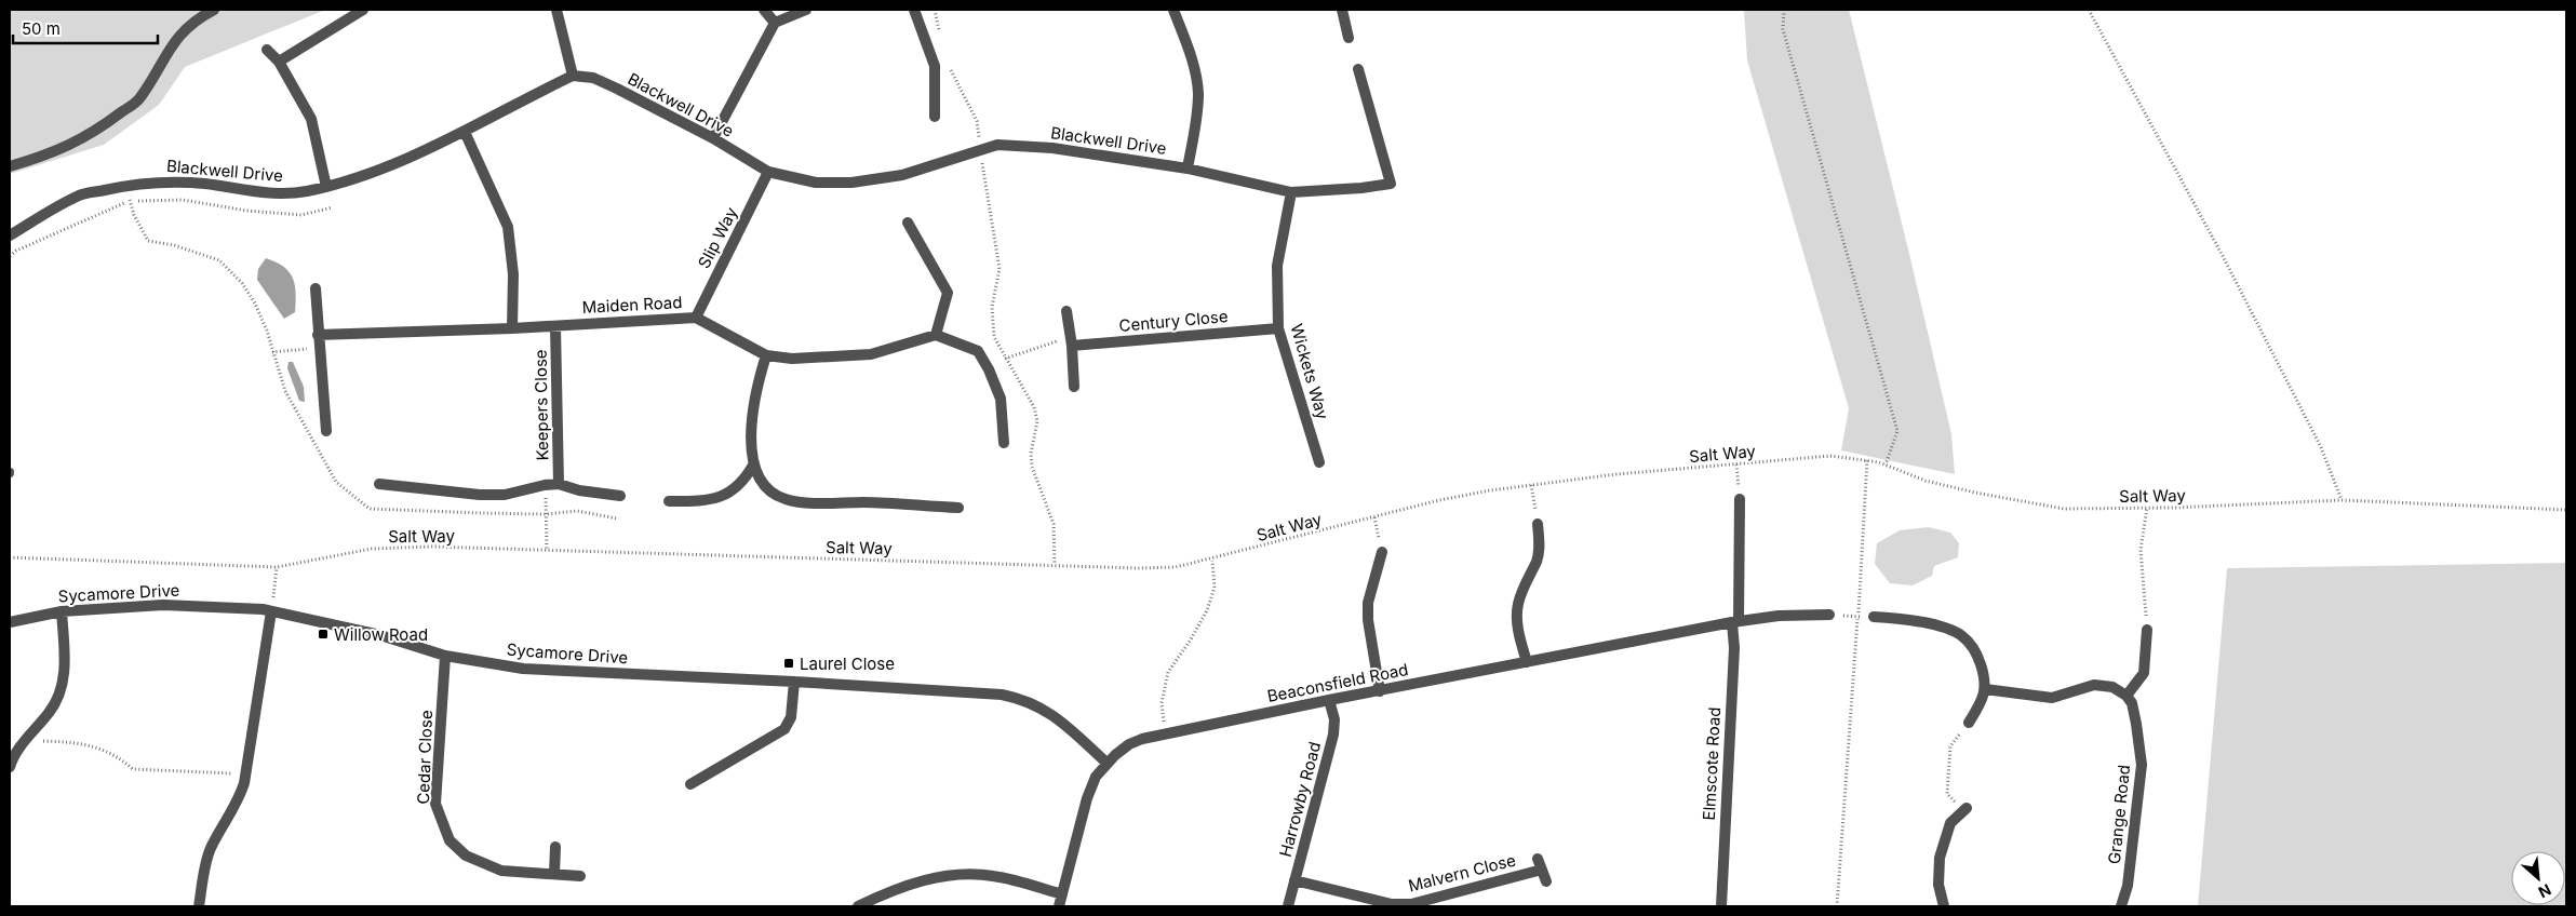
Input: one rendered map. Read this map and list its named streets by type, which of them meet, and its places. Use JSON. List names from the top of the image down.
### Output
{
  "streets": {
    "street": [
      "Blackwell Drive",
      "Slip Way",
      "Maiden Road",
      "Century Close",
      "Wickets Way",
      "Keepers Close",
      "Sycamore Drive",
      "Beaconsfield Road",
      "Cedar Close",
      "Elmscote Road",
      "Harrowby Road",
      "Grange Road",
      "Malvern Close"
    ],
    "path": ["Salt Way"]
  },
  "crossings": [
    ["Blackwell Drive", "Slip Way"],
    ["Blackwell Drive", "Wickets Way"],
    ["Slip Way", "Maiden Road"],
    ["Maiden Road", "Keepers Close"],
    ["Century Close", "Wickets Way"],
    ["Sycamore Drive", "Beaconsfield Road"],
    ["Sycamore Drive", "Cedar Close"],
    ["Beaconsfield Road", "Elmscote Road"],
    ["Beaconsfield Road", "Harrowby Road"],
    ["Harrowby Road", "Malvern Close"]
  ],
  "places": {
    "transit": ["Willow Road", "Laurel Close"]
  },
  "scale_bar": "50 m",
  "north": "bottom right"
}
